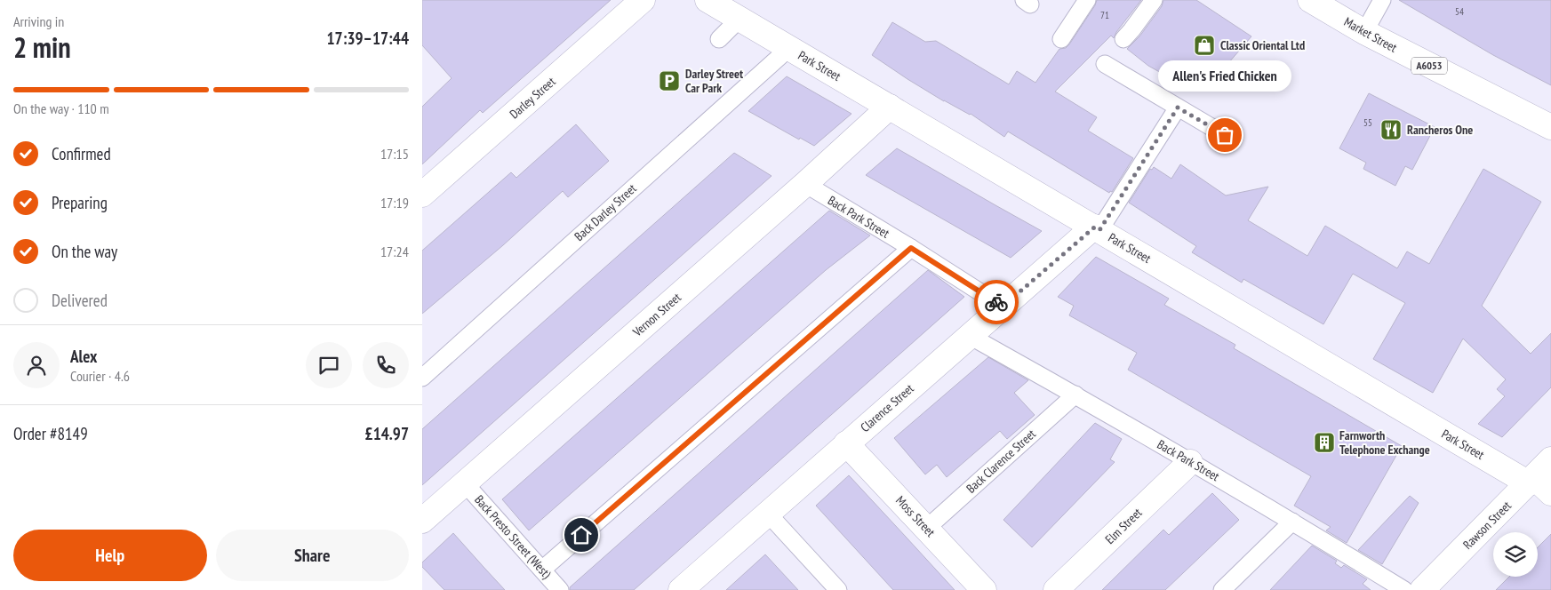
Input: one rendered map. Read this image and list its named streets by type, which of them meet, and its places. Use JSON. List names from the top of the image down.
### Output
{
  "streets": {
    "street": [
      "Market Street",
      "Park Street",
      "A6053",
      "Darley Street",
      "Vernon Street",
      "Clarence Street",
      "Moss Street",
      "Rawson Street",
      "Elm Street"
    ],
    "lane": [
      "Back Darley Street",
      "Back Park Street",
      "Back Clarence Street",
      "Back Presto Street (West)"
    ]
  },
  "crossings": [
    ["Park Street", "Back Darley Street"],
    ["Park Street", "Vernon Street"],
    ["Park Street", "Clarence Street"],
    ["Park Street", "Rawson Street"],
    ["Back Park Street", "Vernon Street"],
    ["Back Park Street", "Clarence Street"],
    ["Back Park Street", "Back Clarence Street"],
    ["Back Park Street", "Elm Street"],
    ["Vernon Street", "Back Presto Street (West)"],
    ["Clarence Street", "Moss Street"],
    ["Back Clarence Street", "Moss Street"]
  ],
  "places": {
    "shop": ["Classic Oriental Ltd"],
    "parking": ["Darley Street Car Park"],
    "restaurant": ["Rancheros One"],
    "other": ["Allen's Fried Chicken"],
    "building": ["Farnworth Telephone Exchange"]
  },
  "house_numbers": ["54", "71", "55"],
  "page": {
    "heading": ["2 min", "Arriving in", "17:39–17:44"],
    "panel": [
      "Alex",
      "Courier · 4.6",
      "Order #8149",
      "£14.97"
    ],
    "bubble": "Allen's Fried Chicken",
    "bar": "On the way · 110 m",
    "list": [
      ["Confirmed", "17:15"],
      ["Preparing", "17:19"],
      ["On the way", "17:24"],
      "Delivered"
    ],
    "buttons": ["Help", "Share"]
  }
}
